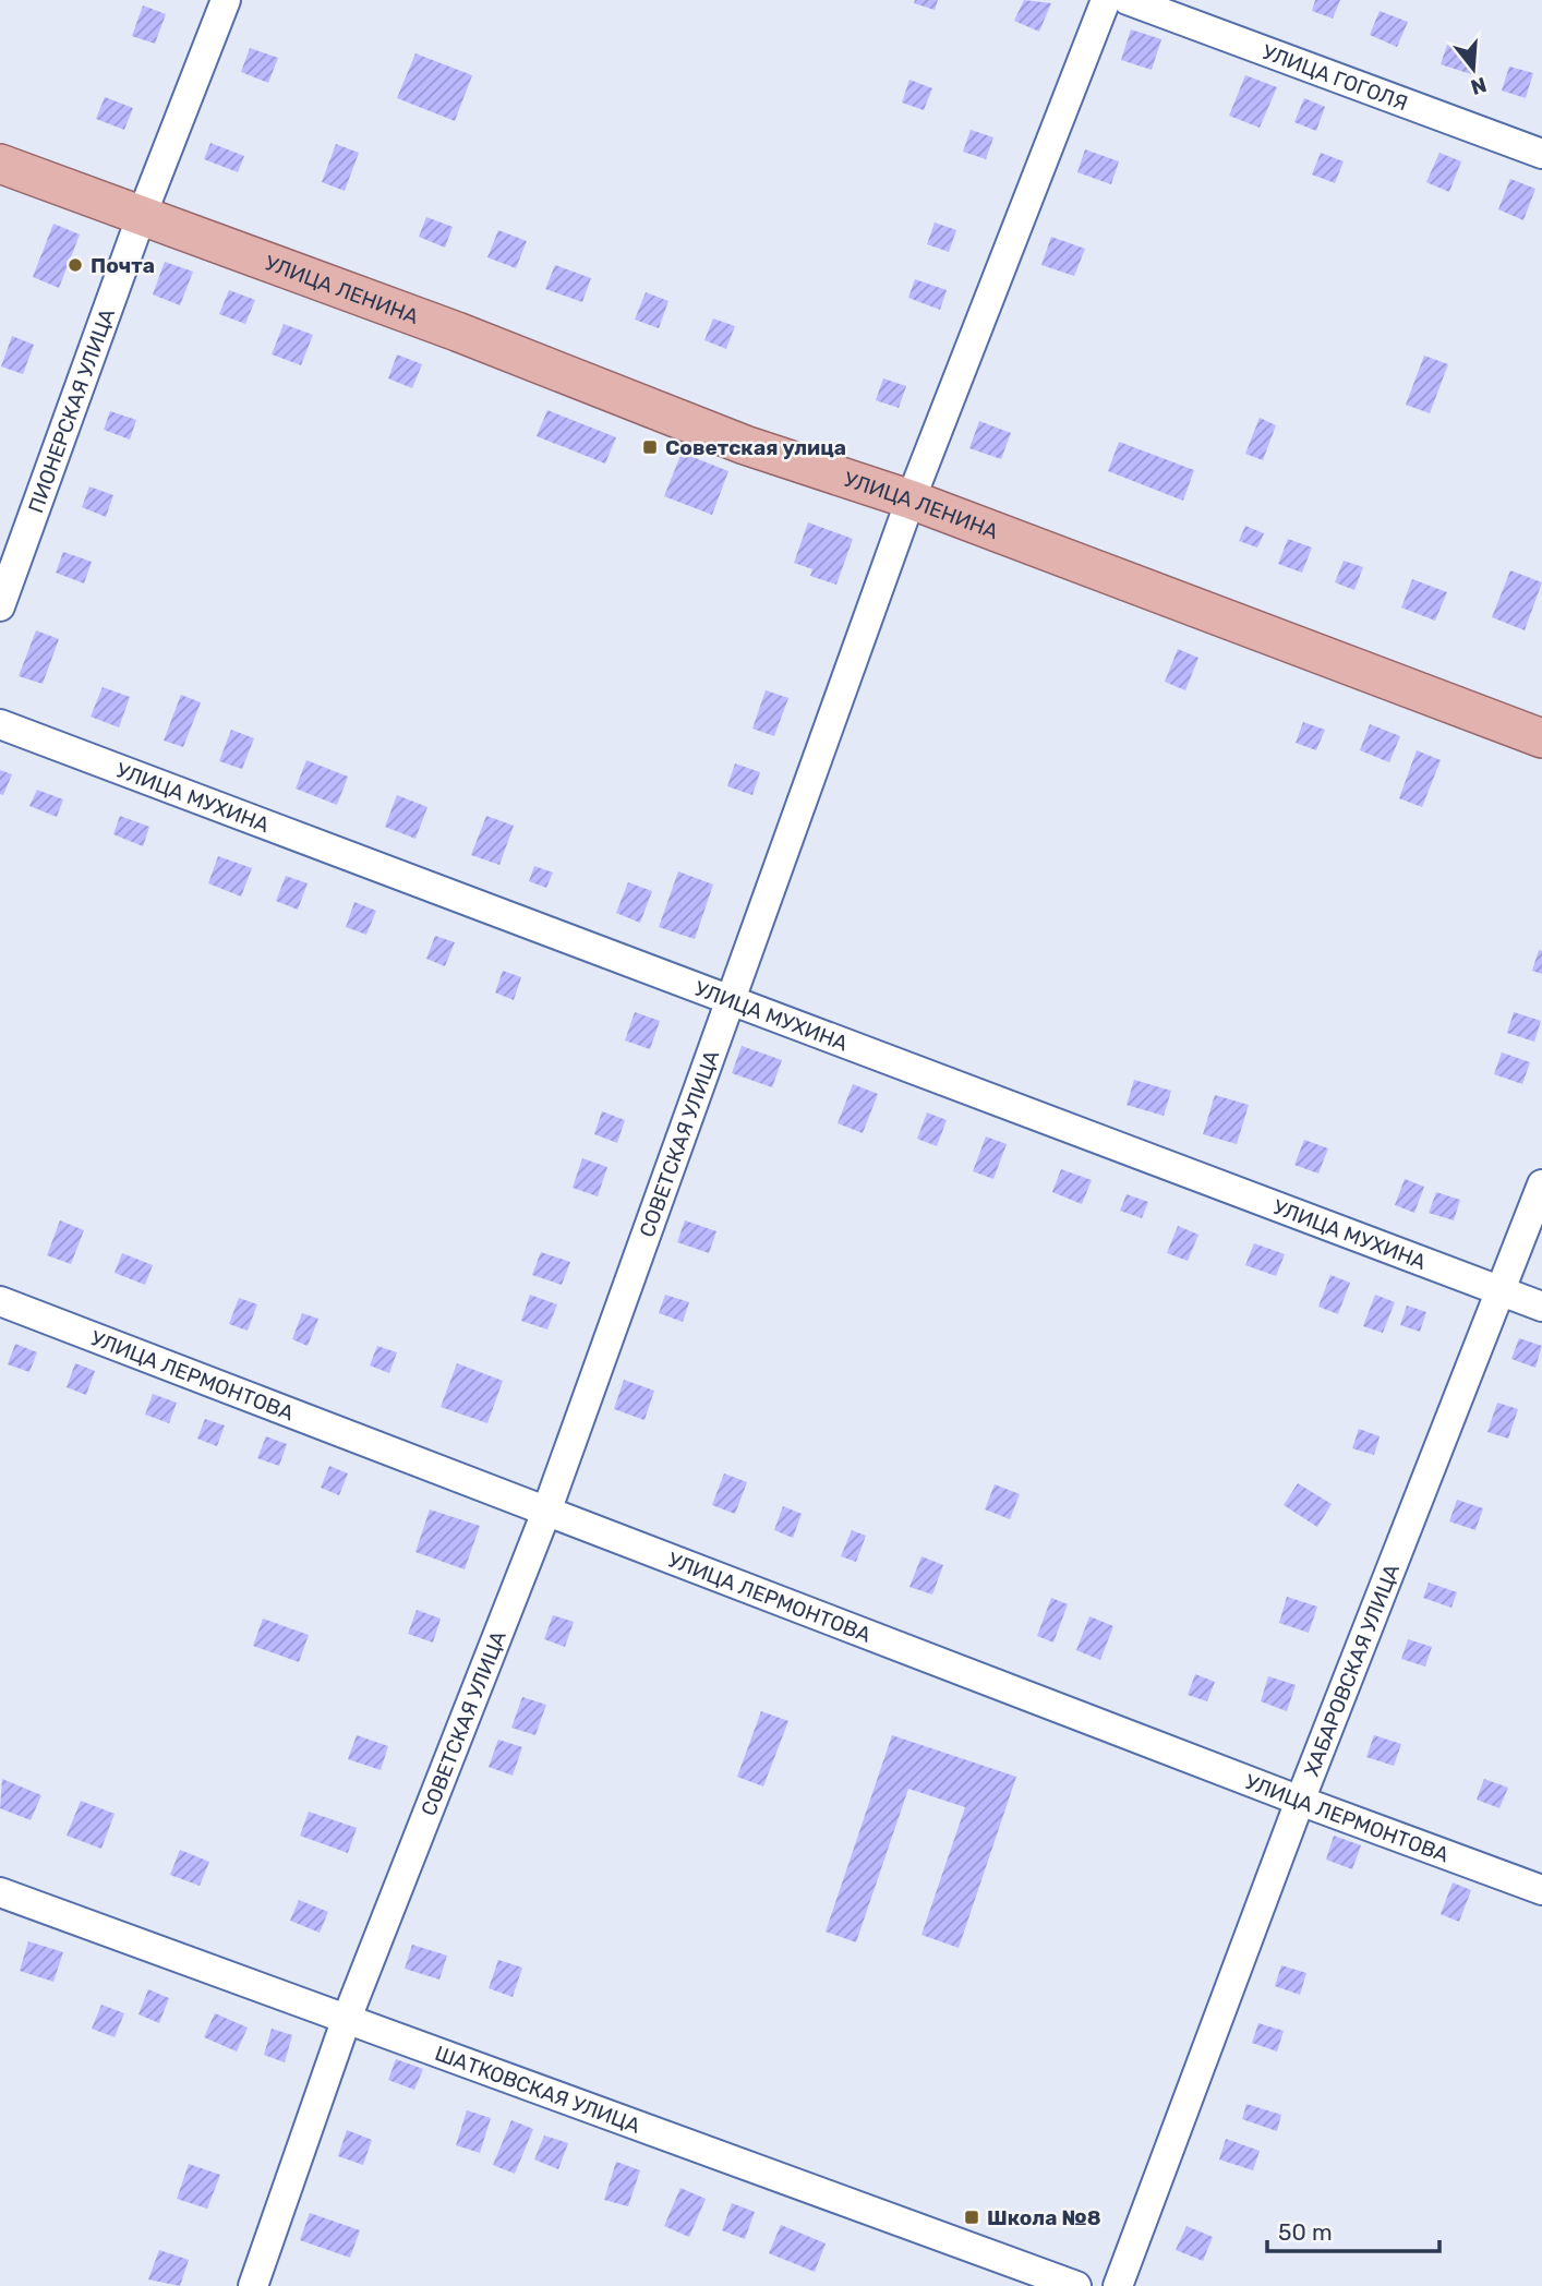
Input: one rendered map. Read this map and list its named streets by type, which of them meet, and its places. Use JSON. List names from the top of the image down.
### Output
{
  "streets": {
    "main road": ["УЛИЦА ЛЕНИНА"],
    "street": [
      "УЛИЦА ГОГОЛЯ",
      "ПИОНЕРСКАЯ УЛИЦА",
      "УЛИЦА МУХИНА",
      "СОВЕТСКАЯ УЛИЦА",
      "УЛИЦА ЛЕРМОНТОВА",
      "ХАБАРОВСКАЯ УЛИЦА",
      "ШАТКОВСКАЯ УЛИЦА"
    ]
  },
  "crossings": [
    ["УЛИЦА ЛЕНИНА", "ПИОНЕРСКАЯ УЛИЦА"],
    ["УЛИЦА ЛЕНИНА", "СОВЕТСКАЯ УЛИЦА"],
    ["УЛИЦА МУХИНА", "СОВЕТСКАЯ УЛИЦА"],
    ["УЛИЦА МУХИНА", "ХАБАРОВСКАЯ УЛИЦА"],
    ["СОВЕТСКАЯ УЛИЦА", "УЛИЦА ЛЕРМОНТОВА"],
    ["СОВЕТСКАЯ УЛИЦА", "ШАТКОВСКАЯ УЛИЦА"],
    ["УЛИЦА ЛЕРМОНТОВА", "ХАБАРОВСКАЯ УЛИЦА"]
  ],
  "places": {
    "other": ["Почта"],
    "transit": ["Советская улица", "Школа №8"]
  },
  "scale_bar": "50 m",
  "north": "bottom"
}
